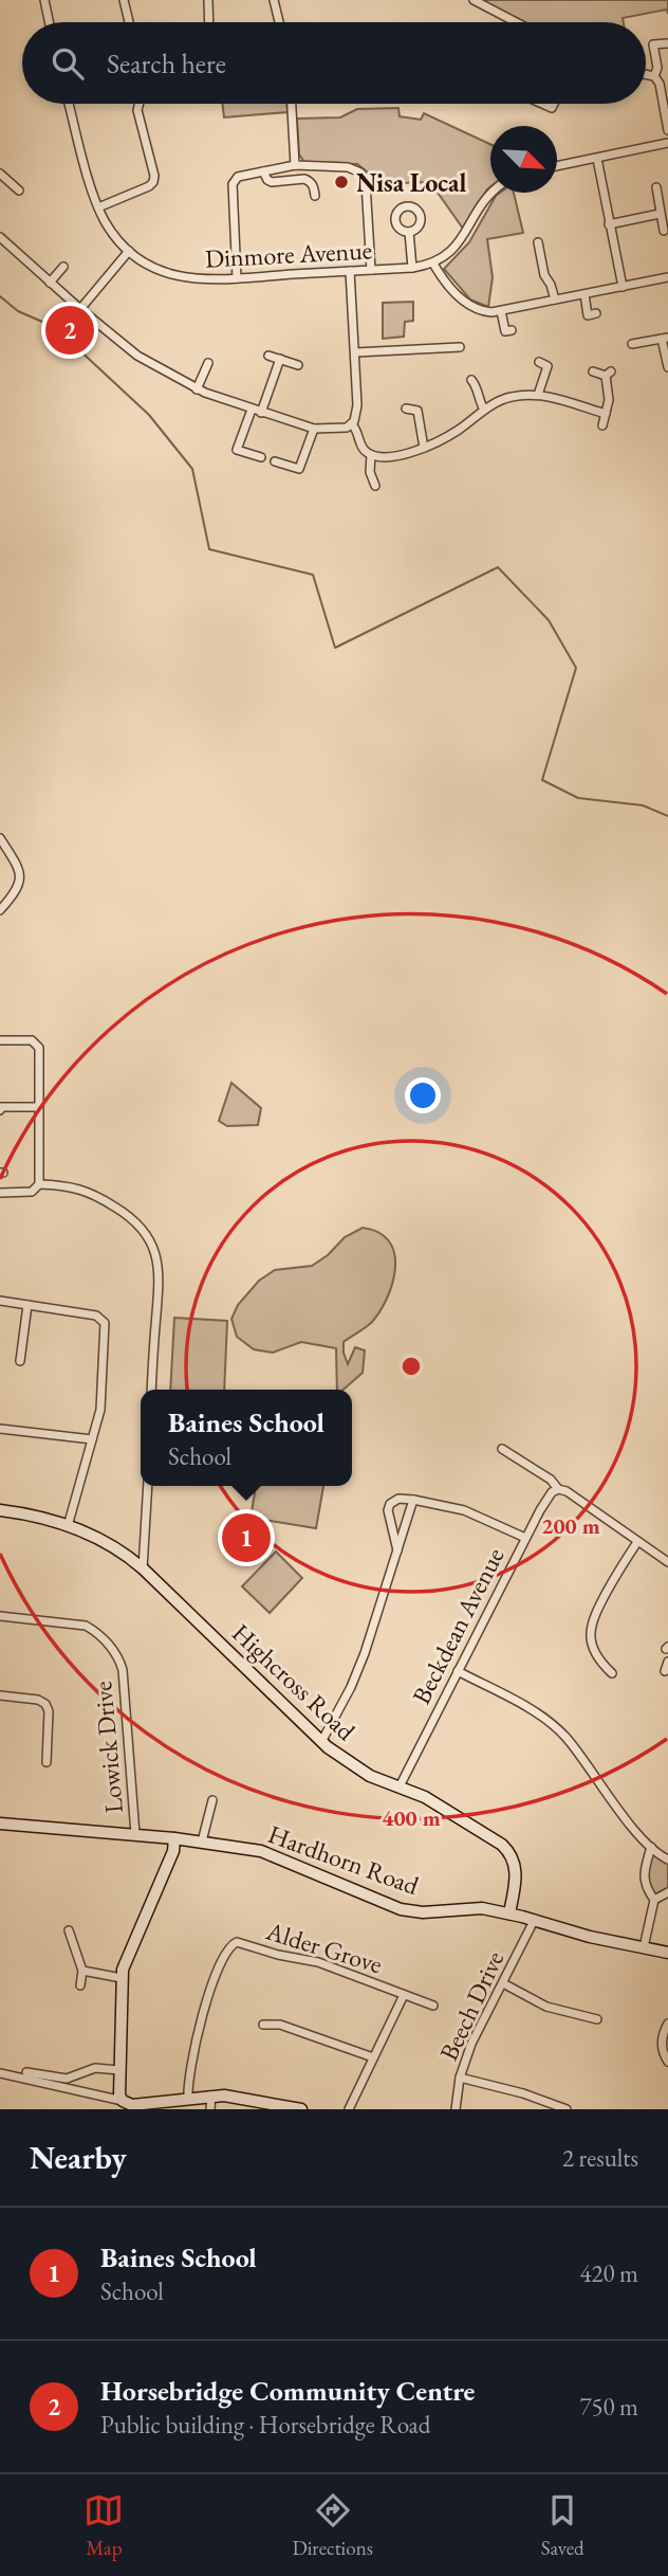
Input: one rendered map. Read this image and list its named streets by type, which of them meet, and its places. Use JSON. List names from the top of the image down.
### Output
{
  "streets": {
    "street": [
      "Dinmore Avenue",
      "Beckdean Avenue",
      "Highcross Road",
      "Lowick Drive",
      "Hardhorn Road",
      "Alder Grove",
      "Beech Drive"
    ]
  },
  "crossings": [
    ["Beckdean Avenue", "Highcross Road"],
    ["Highcross Road", "Hardhorn Road"],
    ["Lowick Drive", "Hardhorn Road"],
    ["Hardhorn Road", "Beech Drive"]
  ],
  "places": ["Nisa Local"],
  "north": "bottom right",
  "page": {
    "search": "Search here",
    "pins": ["2", "1"],
    "popup": ["Baines School", "School"],
    "heading": ["Nearby", "2 results"],
    "list": [
      {
        "mark": "1",
        "name": "Baines School",
        "note": "School",
        "value": "420 m"
      },
      {
        "mark": "2",
        "name": "Horsebridge Community Centre",
        "note": "Public building · Horsebridge Road",
        "value": "750 m"
      }
    ],
    "nav": ["Map", "Directions", "Saved"]
  },
  "rings": ["200 m", "400 m"]
}
